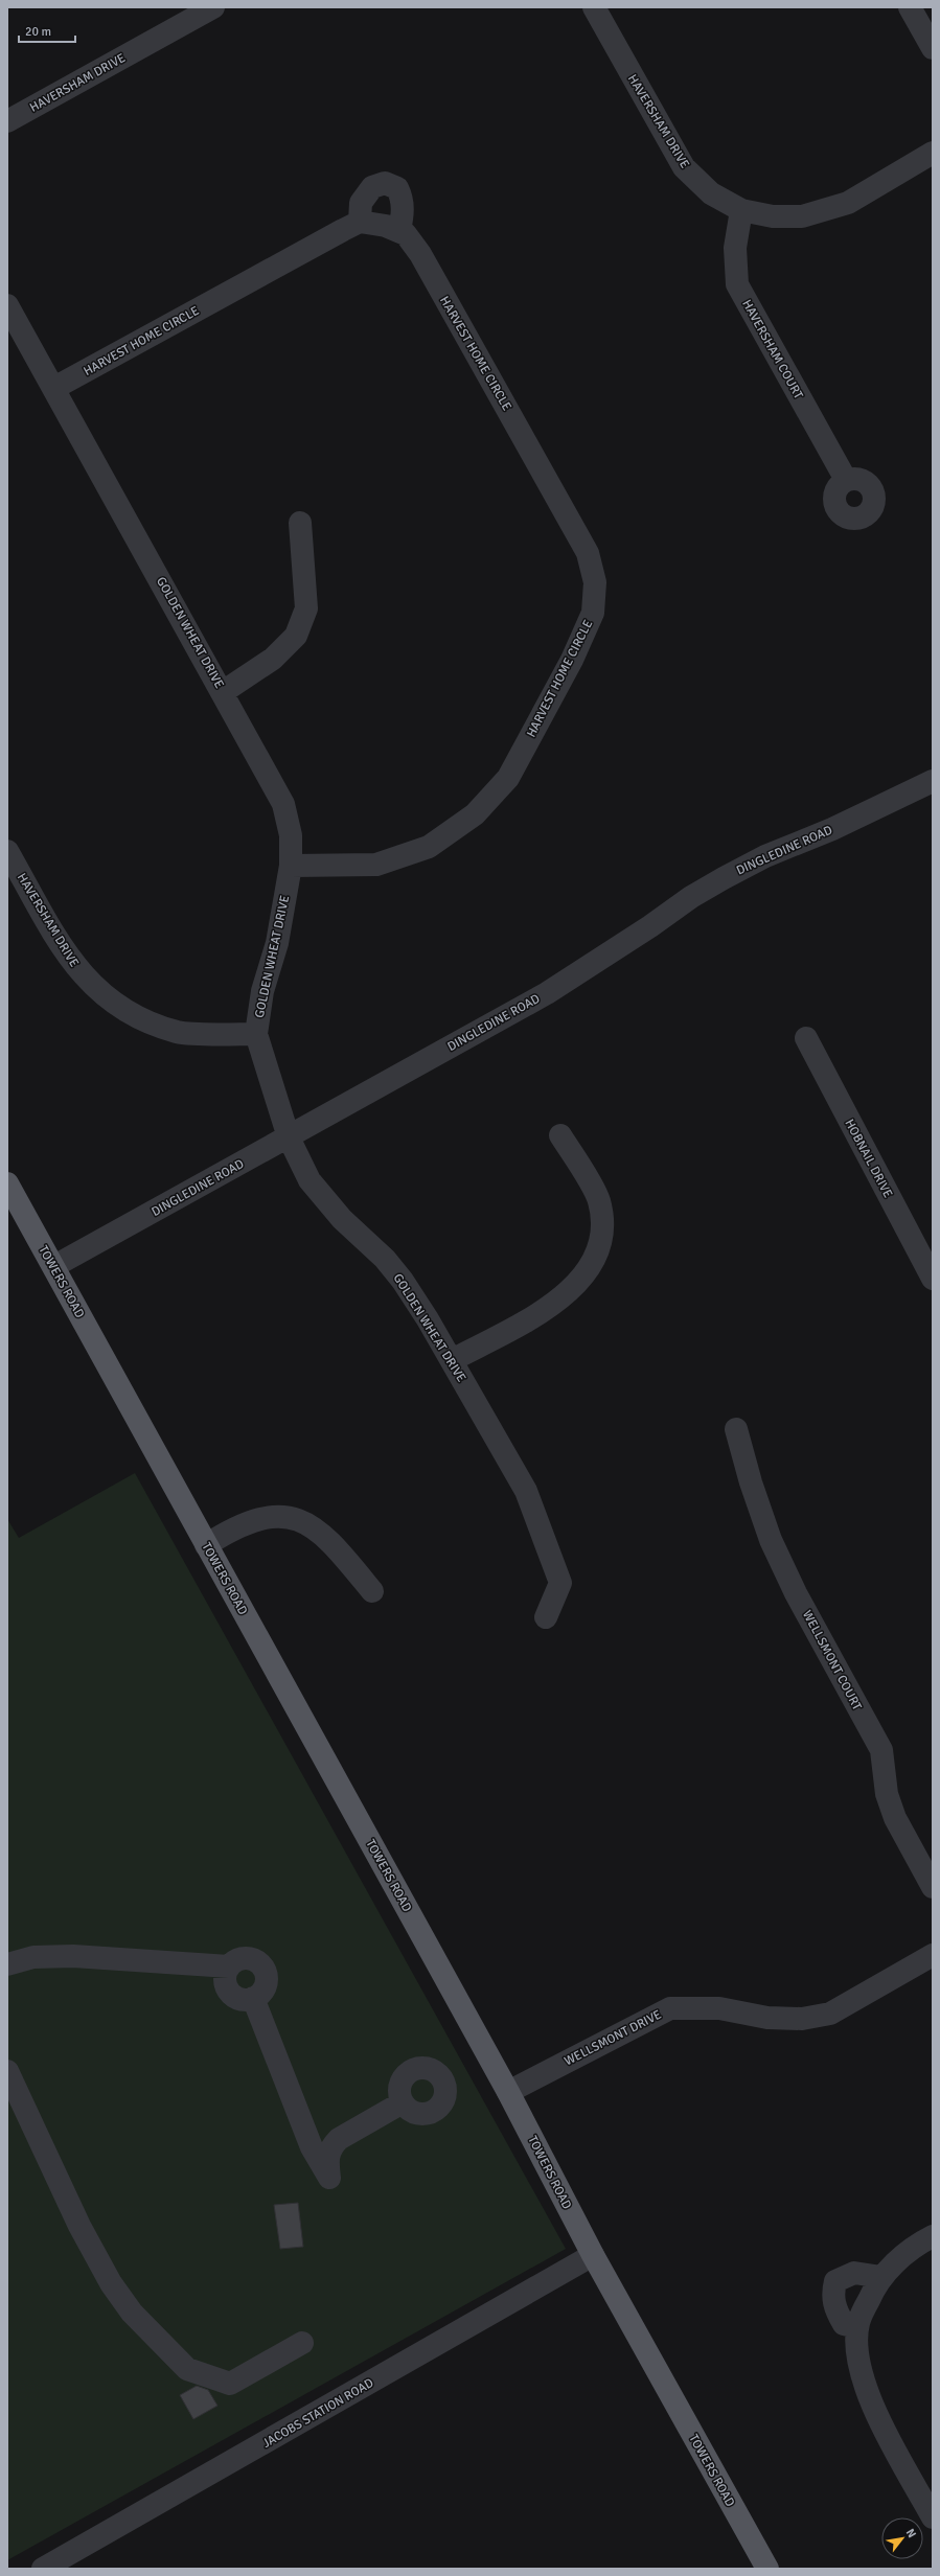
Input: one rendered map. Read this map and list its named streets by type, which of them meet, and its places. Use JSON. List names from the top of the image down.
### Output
{
  "streets": {
    "main road": ["TOWERS ROAD"],
    "street": [
      "HAVERSHAM DRIVE",
      "HARVEST HOME CIRCLE",
      "HAVERSHAM COURT",
      "GOLDEN WHEAT DRIVE",
      "DINGLEDINE ROAD",
      "HOBNAIL DRIVE",
      "WELLSMONT COURT",
      "WELLSMONT DRIVE",
      "JACOBS STATION ROAD"
    ]
  },
  "crossings": [
    ["HAVERSHAM DRIVE", "HAVERSHAM COURT"],
    ["HAVERSHAM DRIVE", "GOLDEN WHEAT DRIVE"],
    ["HARVEST HOME CIRCLE", "GOLDEN WHEAT DRIVE"],
    ["GOLDEN WHEAT DRIVE", "DINGLEDINE ROAD"],
    ["DINGLEDINE ROAD", "TOWERS ROAD"],
    ["TOWERS ROAD", "WELLSMONT DRIVE"],
    ["TOWERS ROAD", "JACOBS STATION ROAD"]
  ],
  "scale_bar": "20 m",
  "north": "top right"
}
